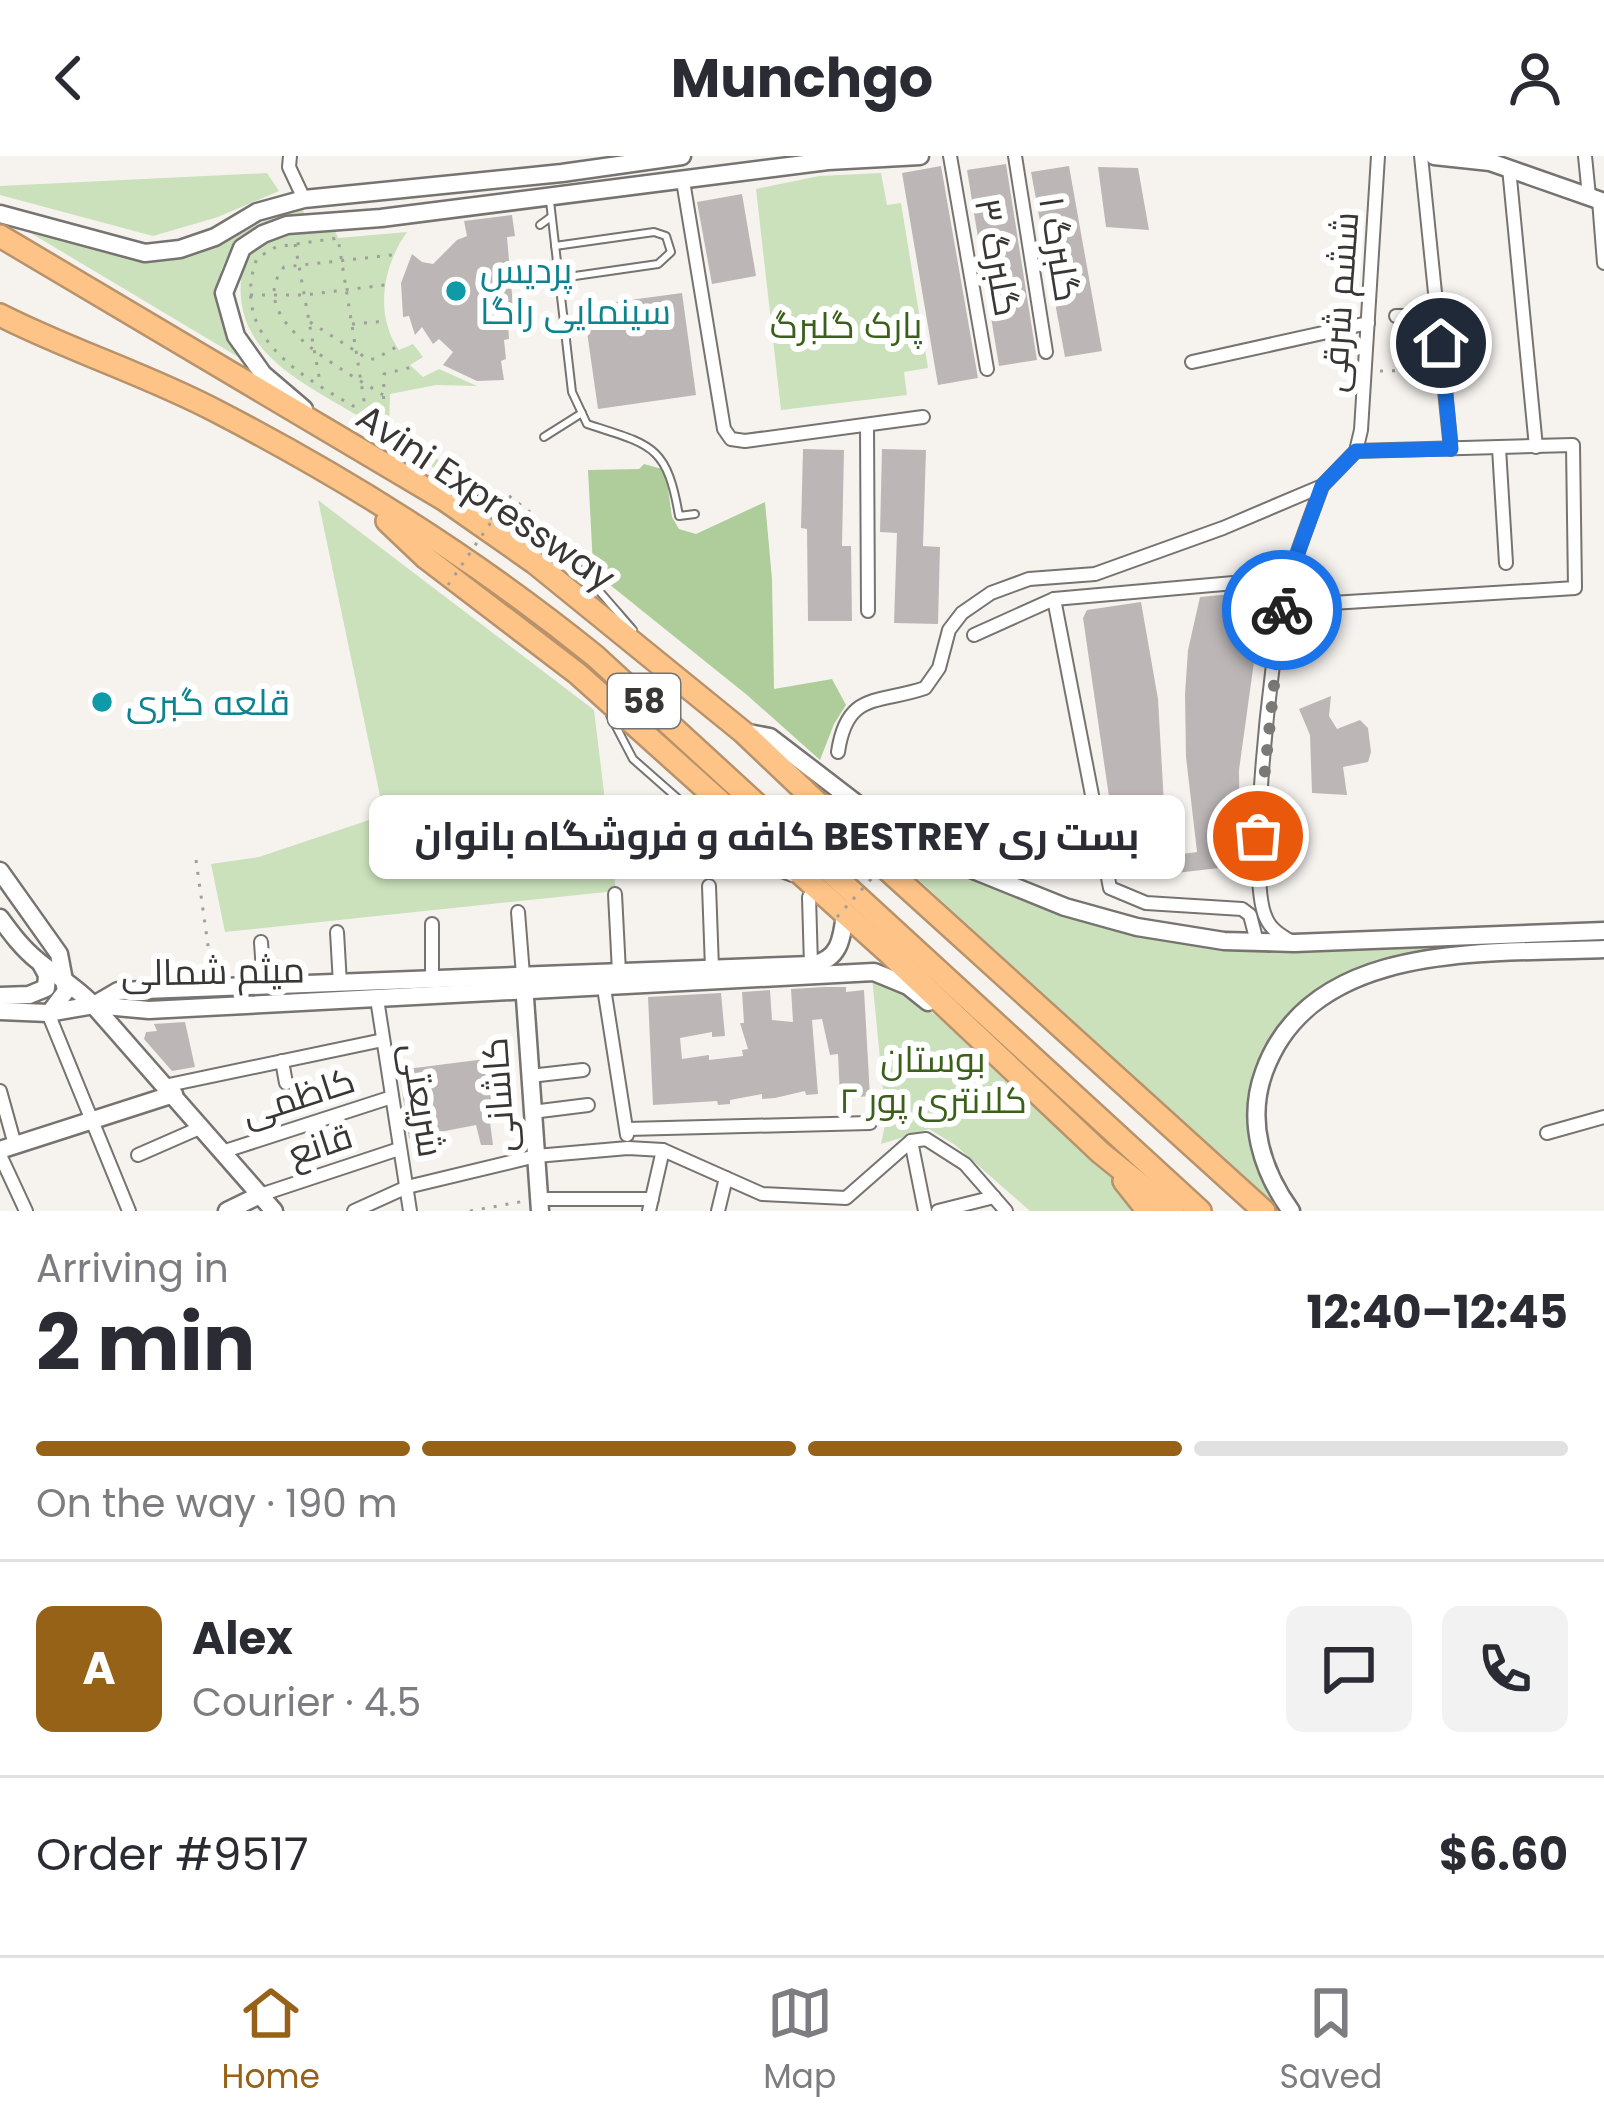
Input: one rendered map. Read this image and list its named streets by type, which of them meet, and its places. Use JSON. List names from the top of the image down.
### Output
{
  "streets": {
    "highway": ["Avini Expressway", "58"],
    "main road": ["میثم شمالی", "کاشانی"],
    "street": [
      "گلبرگ ۱",
      "گلبرگ ۳",
      "ششم شرقی",
      "کاظمی",
      "شریعتی",
      "قانع"
    ]
  },
  "crossings": [
    ["میثم شمالی", "کاشانی"],
    ["میثم شمالی", "شریعتی"],
    ["کاظمی", "شریعتی"],
    ["شریعتی", "قانع"]
  ],
  "parks": ["پارک گلبرگ", "بوستان کلانتری پور ۲"],
  "places": ["پردیس سینمایی راگا", "قلعه گبری", "کافه و فروشگاه بانوان BESTREY بست ری"],
  "page": {
    "header": "Munchgo",
    "bubble": "کافه و فروشگاه بانوان BESTREY بست ری",
    "heading": ["2 min", "Arriving in", "12:40–12:45"],
    "panel": [
      "Alex",
      "Courier · 4.5",
      "Order #9517",
      "$6.60"
    ],
    "bar": "On the way · 190 m",
    "round": "A",
    "tabs": ["Home", "Map", "Saved"]
  }
}
